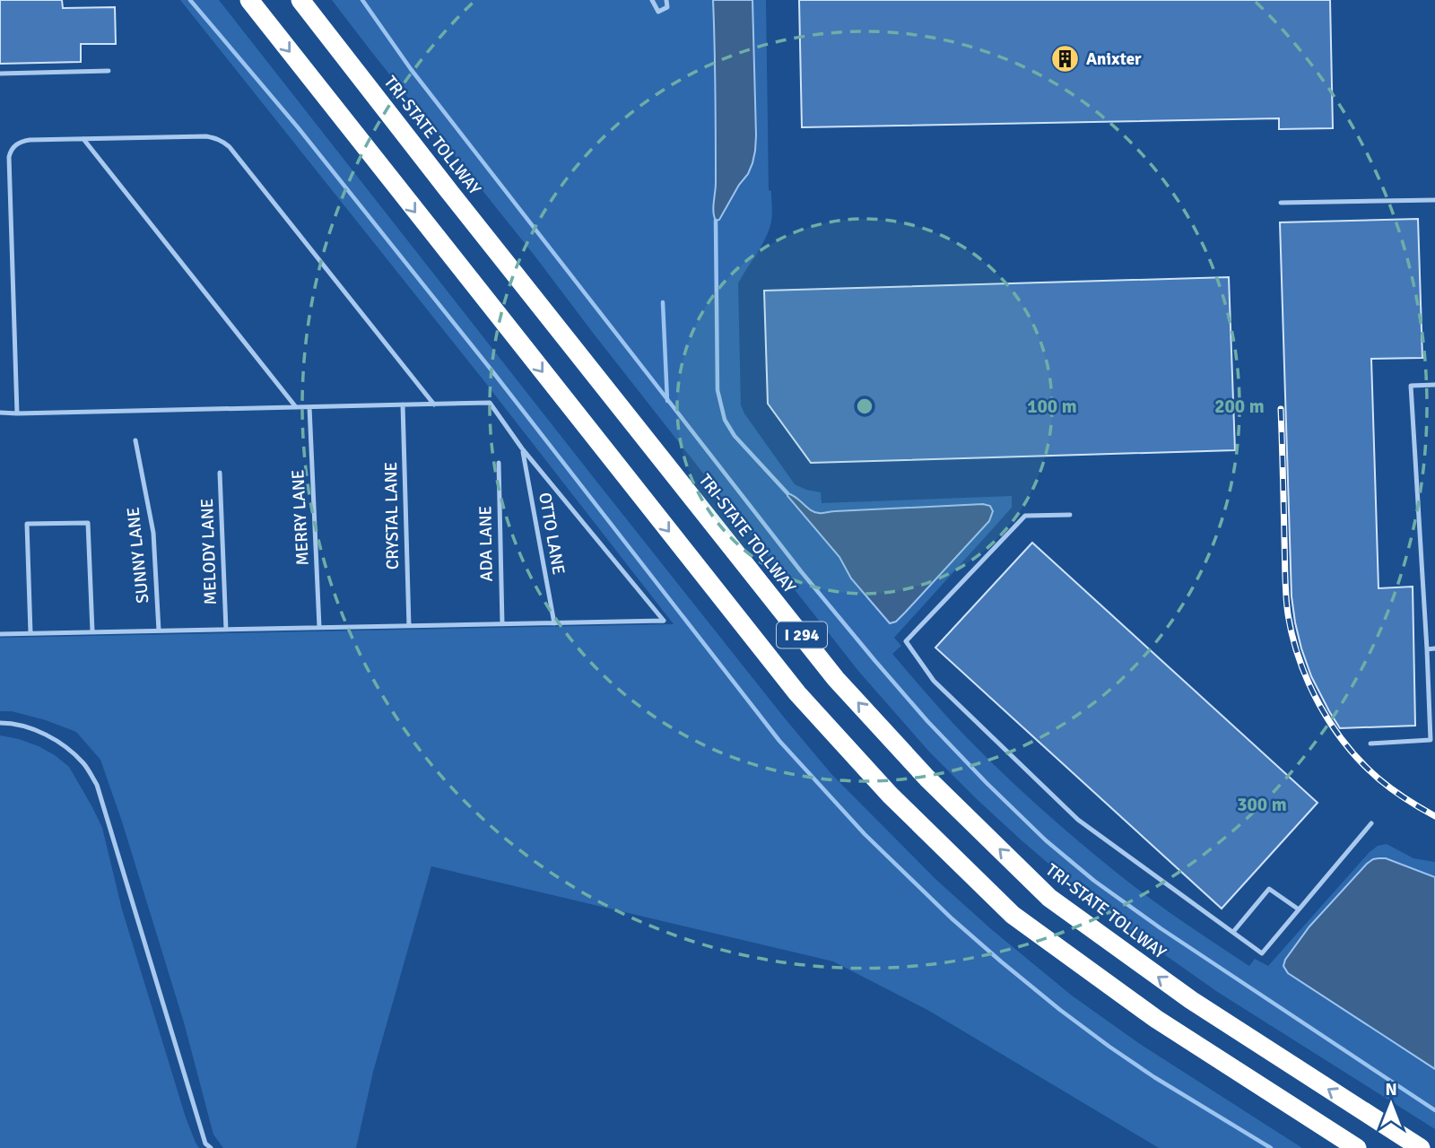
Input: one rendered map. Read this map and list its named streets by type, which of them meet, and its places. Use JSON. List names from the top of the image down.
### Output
{
  "streets": {
    "highway": ["TRI-STATE TOLLWAY", "I 294"],
    "lane": [
      "CRYSTAL LANE",
      "MERRY LANE",
      "OTTO LANE",
      "ADA LANE",
      "MELODY LANE",
      "SUNNY LANE"
    ]
  },
  "places": {
    "building": ["Anixter"]
  },
  "north": "top",
  "rings": ["100 m", "200 m", "300 m"]
}
